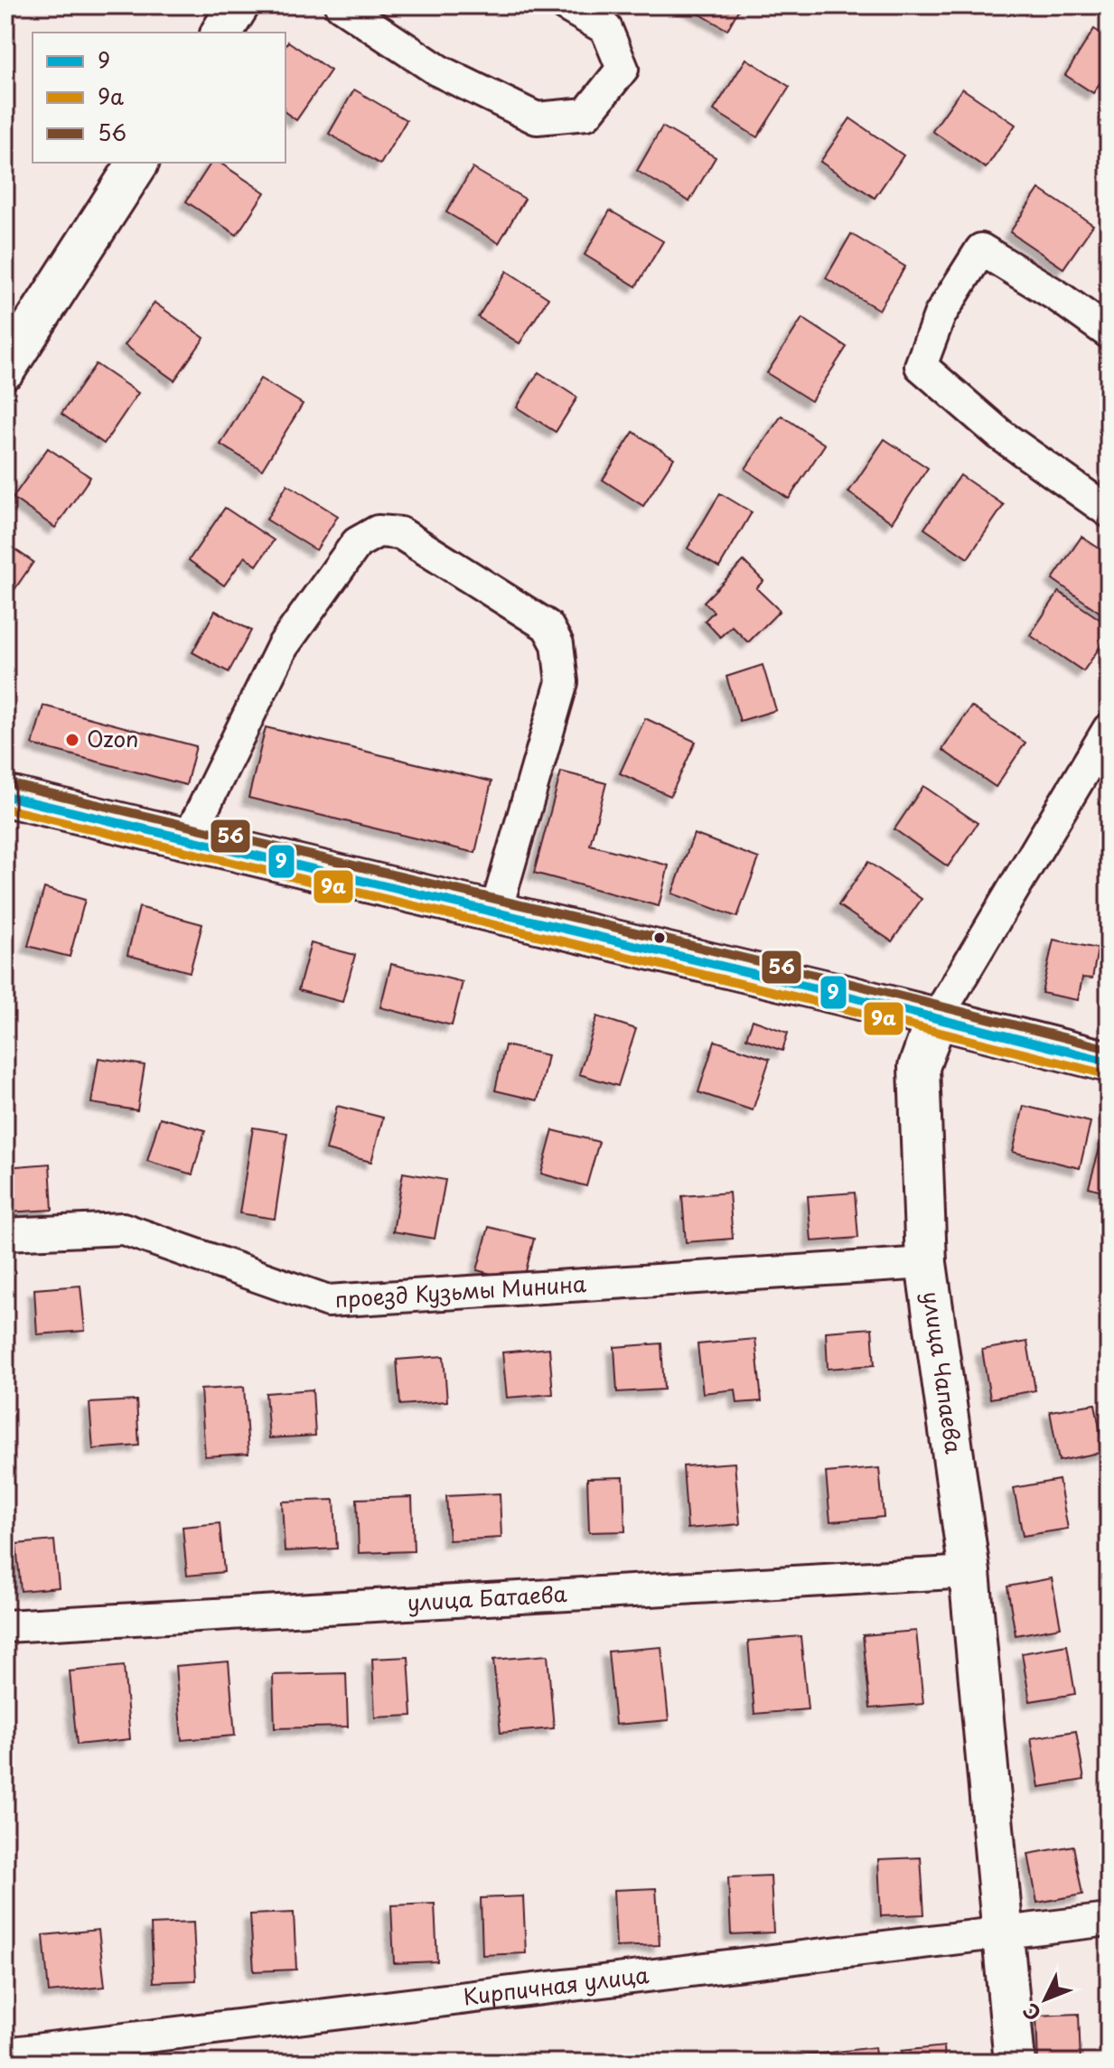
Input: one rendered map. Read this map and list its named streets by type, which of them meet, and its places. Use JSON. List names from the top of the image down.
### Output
{
  "streets": {
    "main road": ["улица Чапаева"],
    "street": ["проезд Кузьмы Минина", "улица Батаева", "Кирпичная улица"]
  },
  "crossings": [
    ["проезд Кузьмы Минина", "улица Чапаева"],
    ["улица Чапаева", "улица Батаева"],
    ["улица Чапаева", "Кирпичная улица"]
  ],
  "places": ["Ozon"],
  "lines": ["transit line 56", "transit line 9", "transit line 9а"],
  "legend": ["9", "9а", "56"],
  "north": "bottom left"
}
